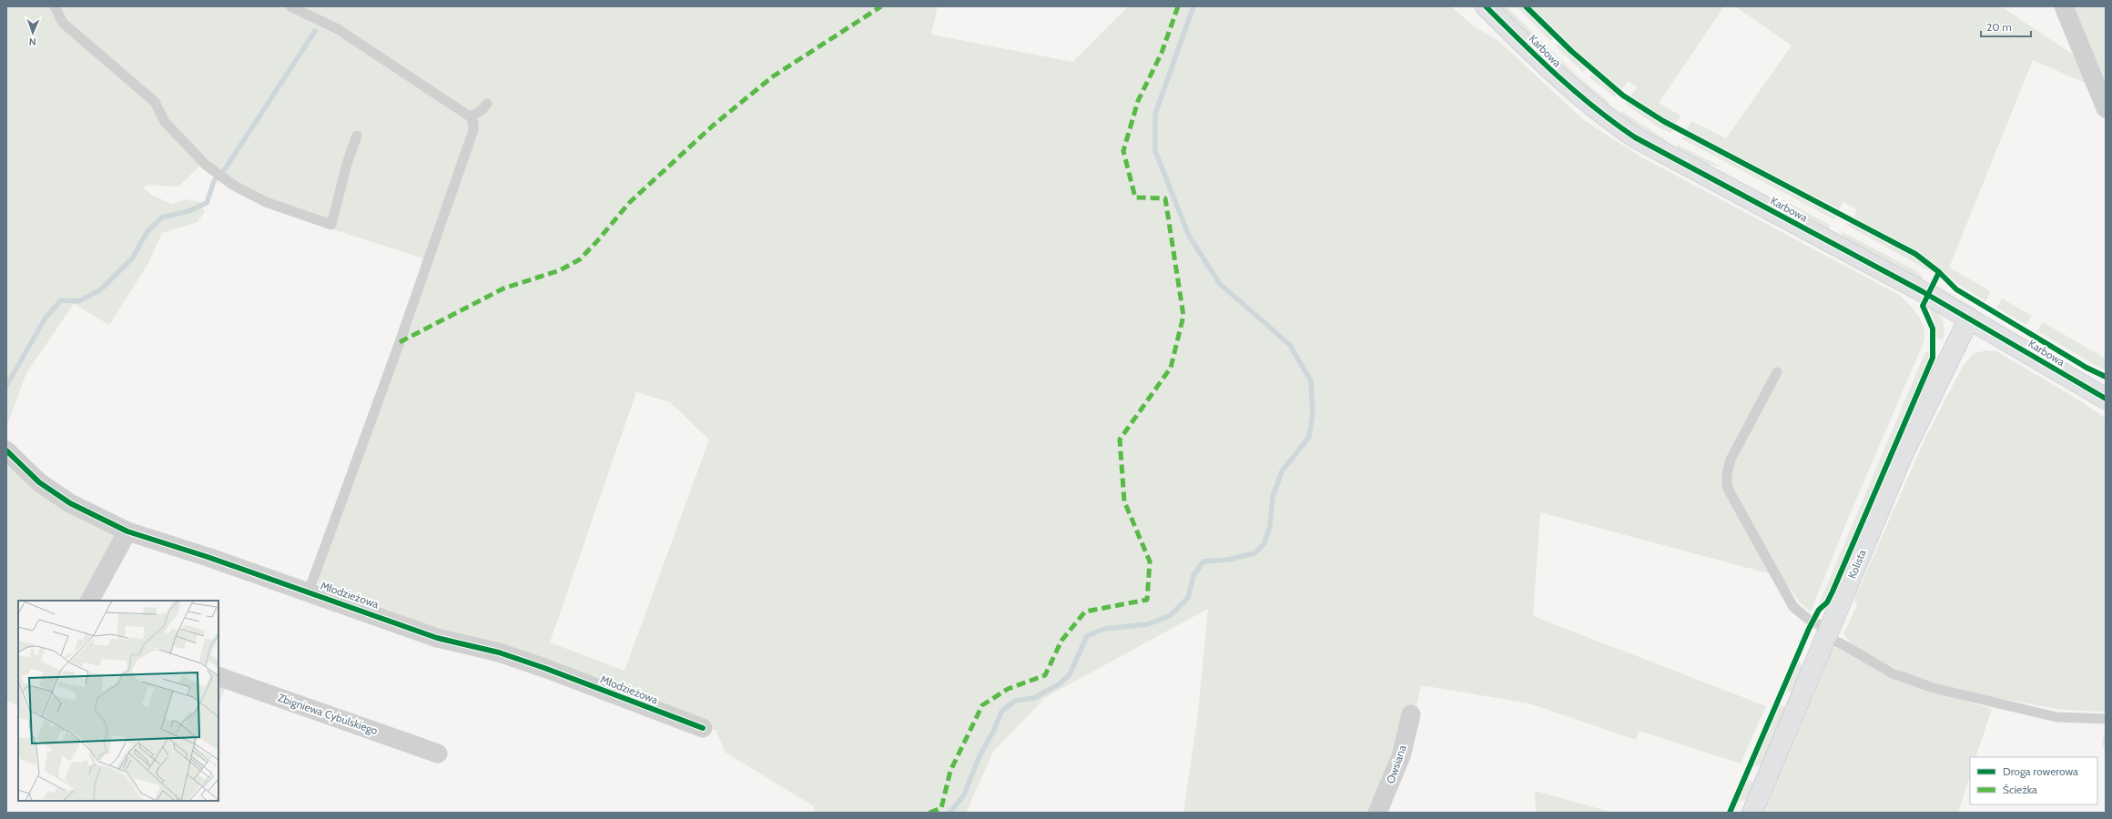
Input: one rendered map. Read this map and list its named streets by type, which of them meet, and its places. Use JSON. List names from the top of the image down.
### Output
{
  "streets": {
    "street": [
      "Karbowa",
      "Kolista",
      "Młodzieżowa",
      "Zbigniewa Cybulskiego",
      "Owsiana"
    ]
  },
  "crossings": [
    ["Karbowa", "Kolista"]
  ],
  "legend": ["Droga rowerowa", "Ścieżka"],
  "scale_bar": "20 m",
  "north": "bottom"
}
